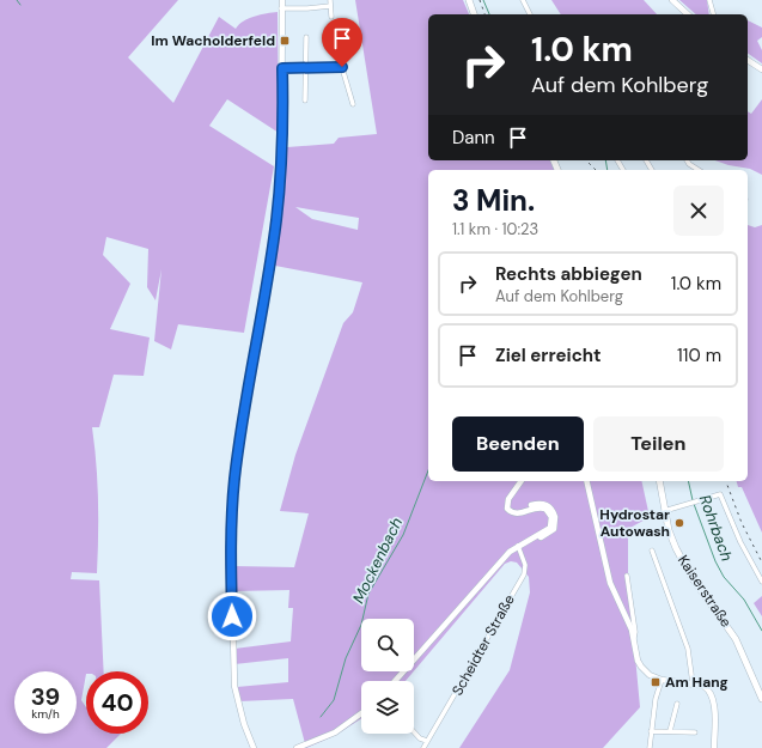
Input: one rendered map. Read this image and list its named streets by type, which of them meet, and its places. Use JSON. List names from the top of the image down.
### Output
{
  "streets": {
    "main road": ["Kaiserstraße"],
    "street": ["Scheidter Straße"]
  },
  "water": ["Rohrbach", "Mockenbach"],
  "places": {
    "transit": ["Im Wacholderfeld", "Am Hang"],
    "other": ["Hydrostar Autowash"]
  },
  "page": {
    "turn": ["1.0 km", "Auf dem Kohlberg"],
    "then": "Dann",
    "heading": ["3 Min.", "1.1 km · 10:23"],
    "list": [
      {
        "name": "Rechts abbiegen",
        "note": "Auf dem Kohlberg",
        "value": "1.0 km"
      },
      {
        "name": "Ziel erreicht",
        "value": "110 m"
      }
    ],
    "buttons": ["Beenden", "Teilen"],
    "speed": "39 km/h",
    "limit": "40"
  }
}
